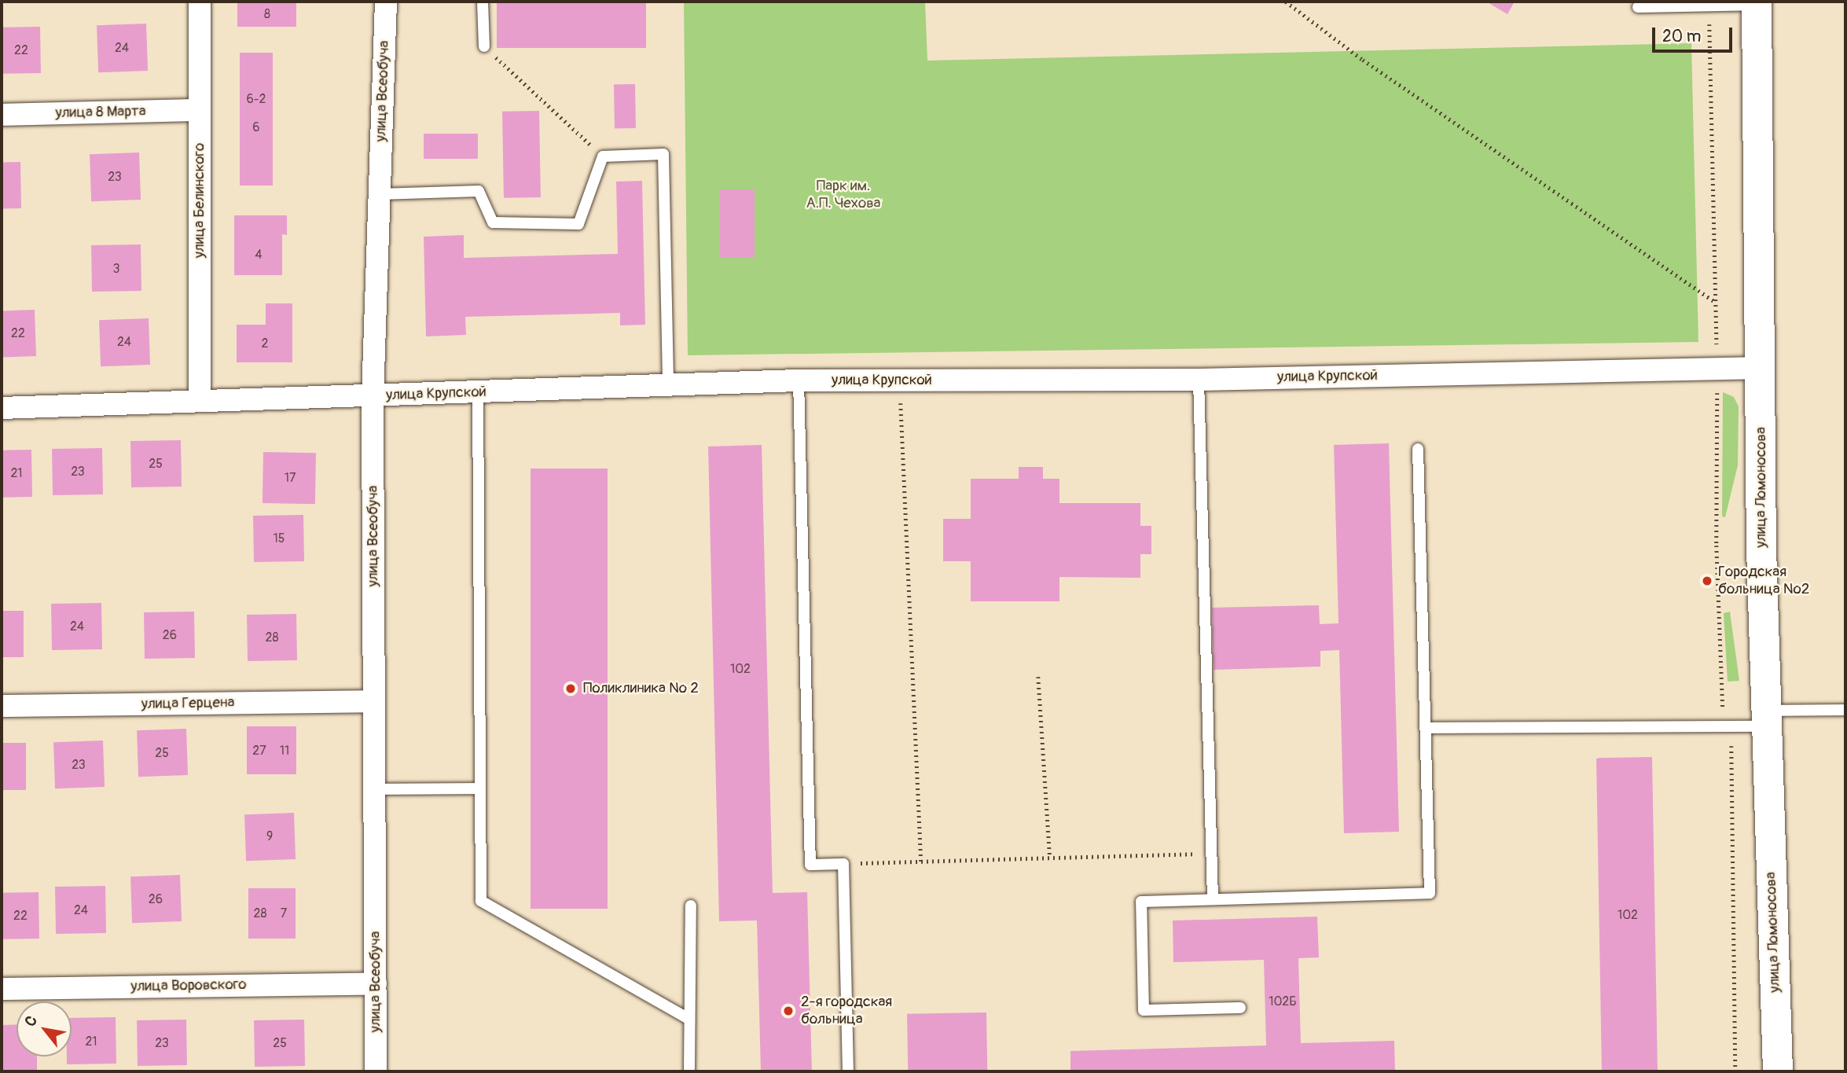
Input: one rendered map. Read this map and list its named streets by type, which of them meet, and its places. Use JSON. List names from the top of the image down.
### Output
{
  "streets": {
    "main road": ["улица Ломоносова"],
    "street": [
      "улица Всеобуча",
      "улица 8 Марта",
      "улица Белинского",
      "улица Крупской",
      "улица Герцена",
      "улица Воровского"
    ]
  },
  "crossings": [
    ["улица Всеобуча", "улица Крупской"],
    ["улица Всеобуча", "улица Герцена"],
    ["улица Всеобуча", "улица Воровского"],
    ["улица 8 Марта", "улица Белинского"],
    ["улица Белинского", "улица Крупской"],
    ["улица Крупской", "улица Ломоносова"]
  ],
  "parks": ["Парк им. А.П. Чехова"],
  "places": ["Городская больница №2", "Поликлиника № 2", "2-я городская больница"],
  "house_numbers": [
    "8",
    "24",
    "22",
    "6-2",
    "6",
    "23",
    "4",
    "3",
    "22",
    "24",
    "2",
    "25",
    "23",
    "21",
    "17",
    "15",
    "24",
    "26",
    "28",
    "102",
    "27",
    "11",
    "25",
    "23",
    "9",
    "26",
    "24",
    "28",
    "7",
    "102",
    "22",
    "102Б",
    "21",
    "23",
    "25"
  ],
  "scale_bar": "20 m",
  "north": "top left"
}
